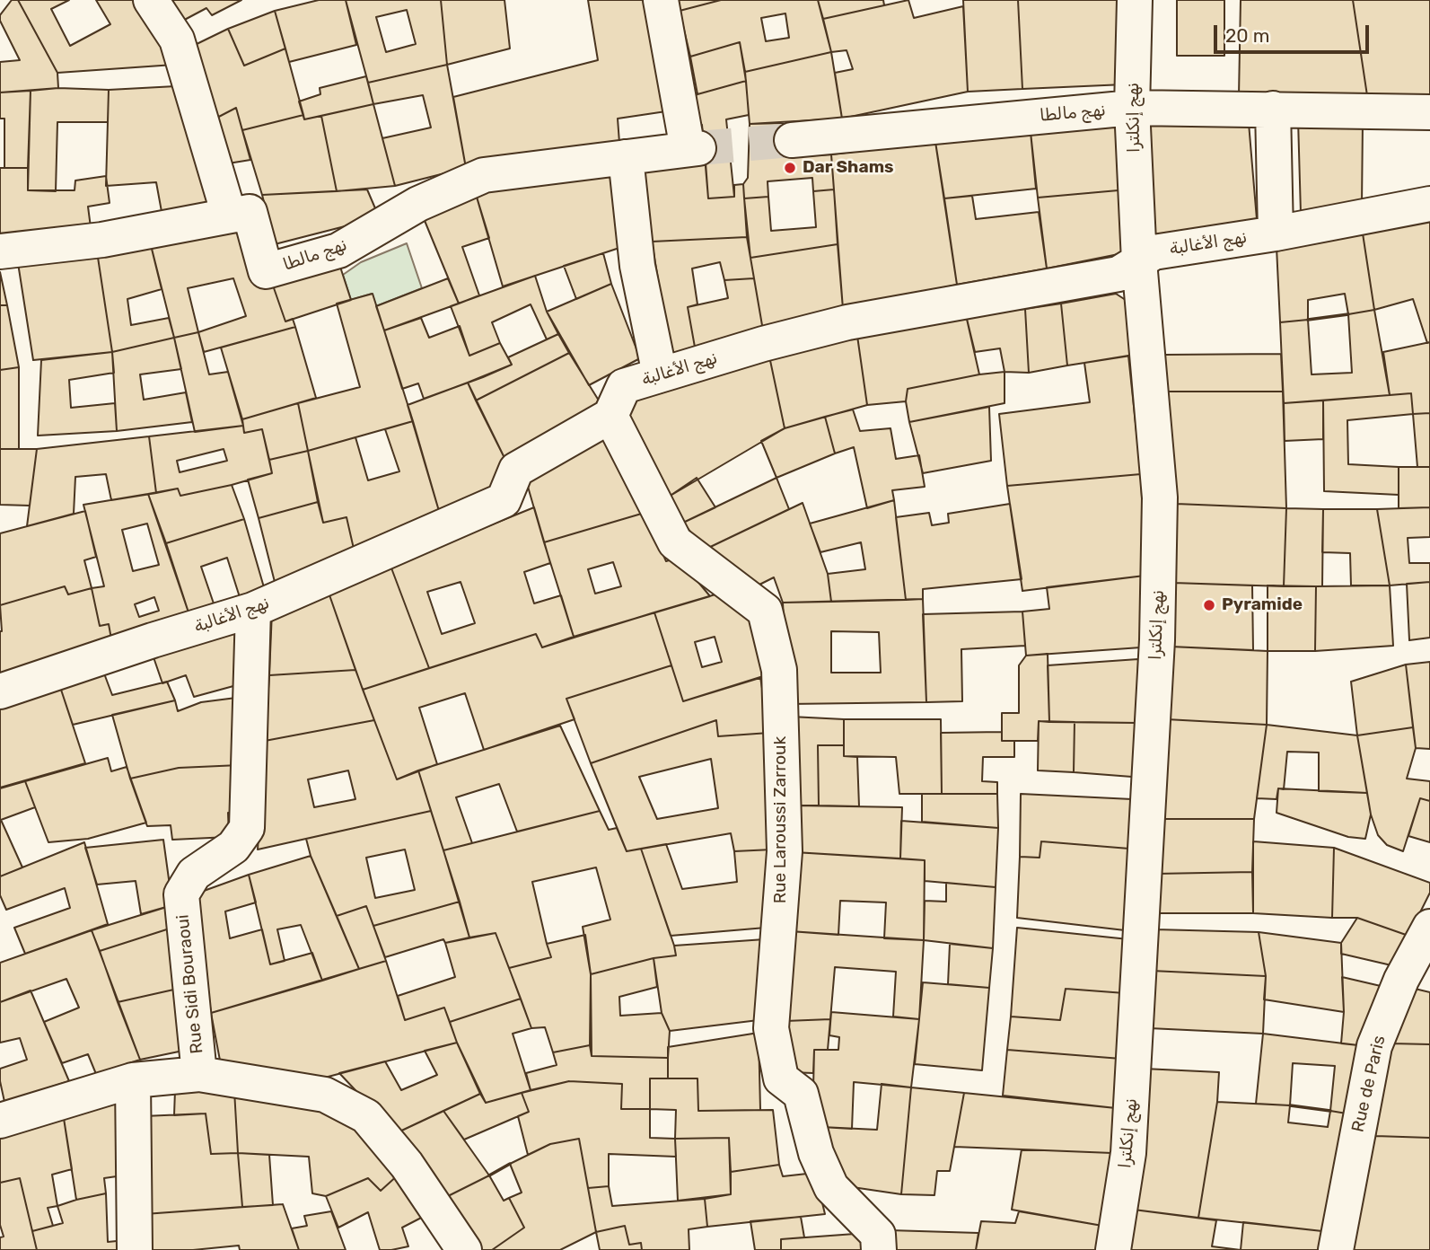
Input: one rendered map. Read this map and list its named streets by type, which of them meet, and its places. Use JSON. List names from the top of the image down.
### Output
{
  "streets": {
    "street": [
      "نهج مالطا",
      "نهج إنكلترا",
      "نهج الأغالبة",
      "Rue Laroussi Zarrouk",
      "Rue Sidi Bouraoui",
      "Rue de Paris"
    ]
  },
  "crossings": [
    ["نهج مالطا", "نهج إنكلترا"],
    ["نهج إنكلترا", "نهج الأغالبة"],
    ["نهج الأغالبة", "Rue Laroussi Zarrouk"],
    ["نهج الأغالبة", "Rue Sidi Bouraoui"]
  ],
  "places": ["Dar Shams", "Pyramide"],
  "scale_bar": "20 m"
}
